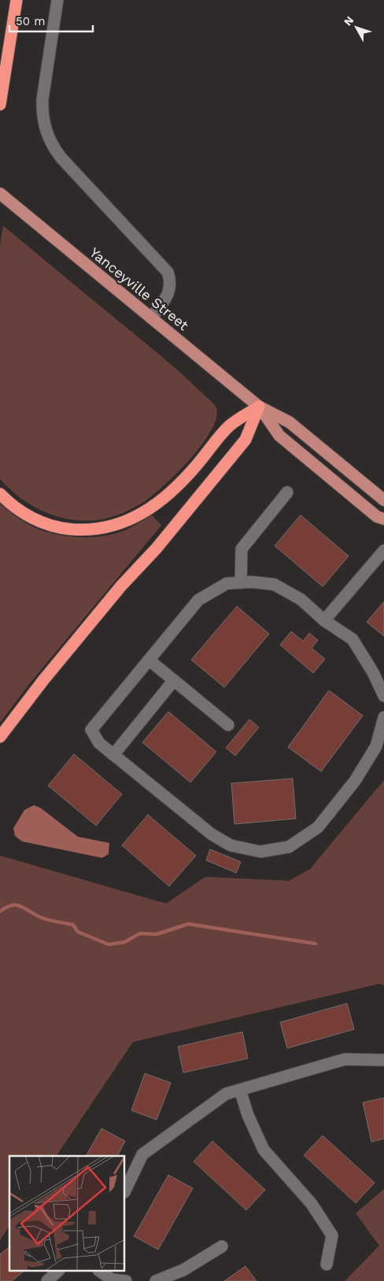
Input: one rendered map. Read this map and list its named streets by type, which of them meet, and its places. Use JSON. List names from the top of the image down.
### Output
{
  "streets": {
    "main road": ["Yanceyville Street"]
  },
  "scale_bar": "50 m",
  "north": "top left"
}
